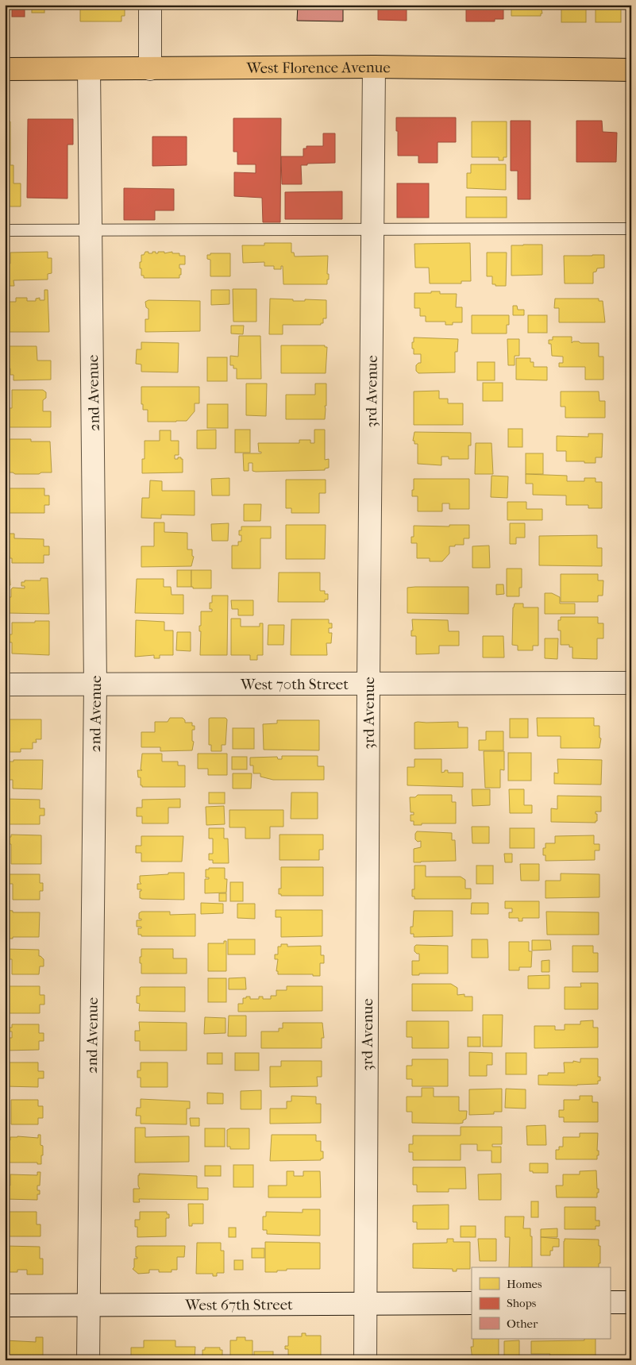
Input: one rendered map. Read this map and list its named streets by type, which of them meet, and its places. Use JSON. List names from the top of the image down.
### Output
{
  "streets": {
    "main road": ["West Florence Avenue"],
    "street": [
      "3rd Avenue",
      "2nd Avenue",
      "West 70th Street",
      "West 67th Street"
    ]
  },
  "crossings": [
    ["West Florence Avenue", "3rd Avenue"],
    ["West Florence Avenue", "2nd Avenue"],
    ["3rd Avenue", "West 70th Street"],
    ["3rd Avenue", "West 67th Street"],
    ["2nd Avenue", "West 70th Street"],
    ["2nd Avenue", "West 67th Street"]
  ],
  "legend": ["Homes", "Shops", "Other"]
}
